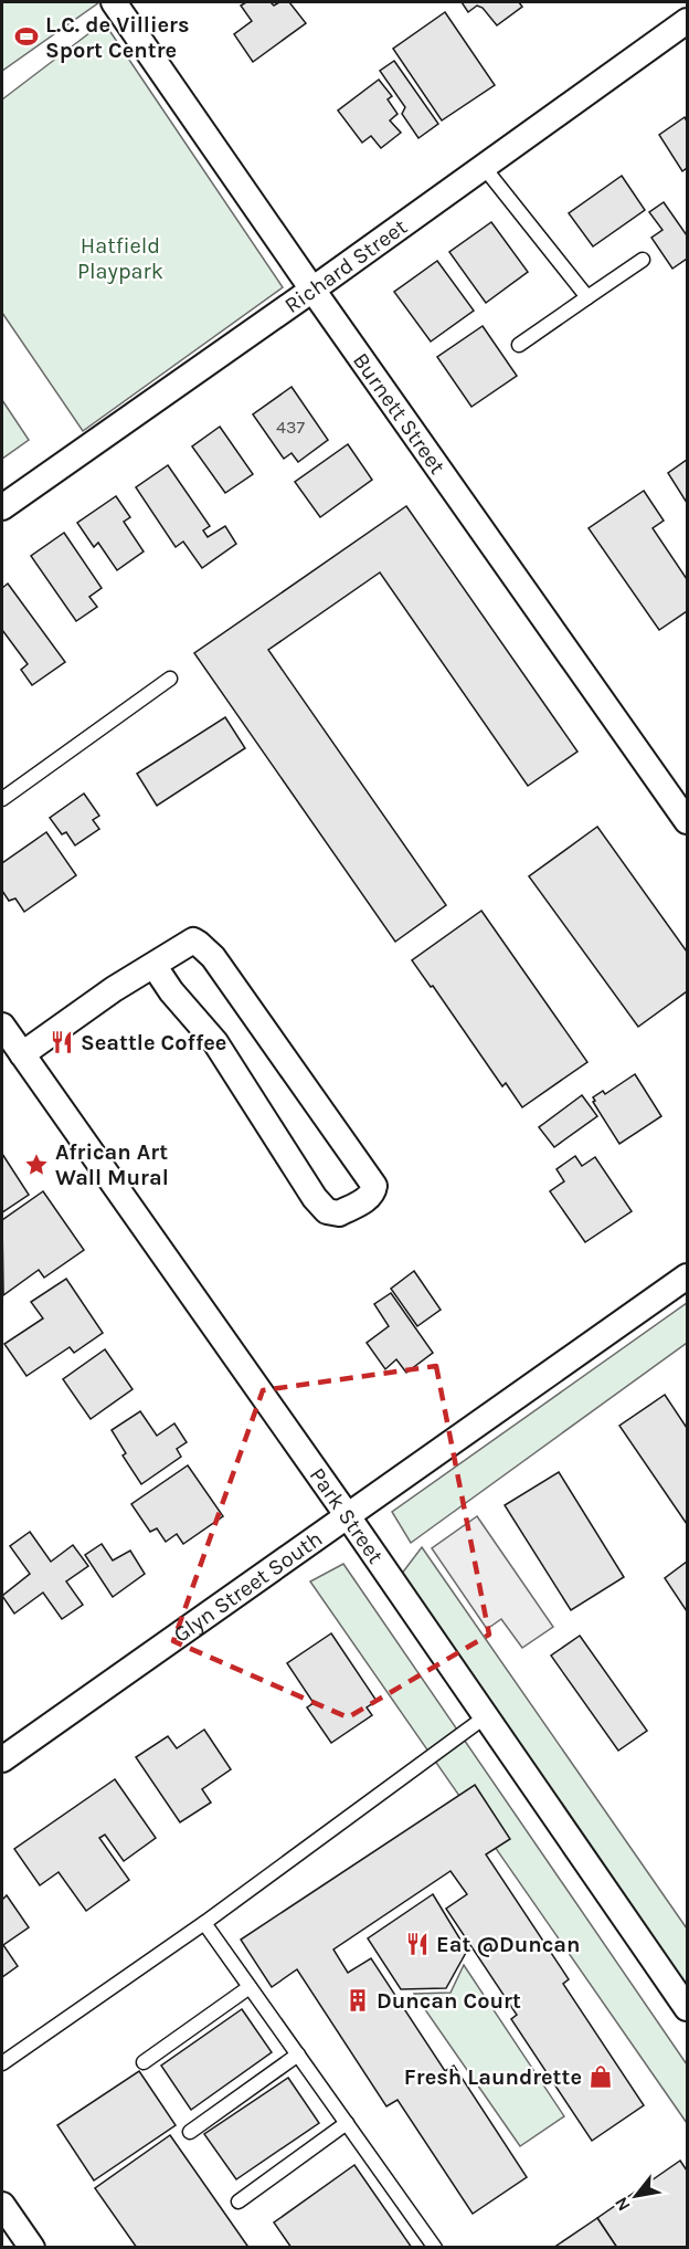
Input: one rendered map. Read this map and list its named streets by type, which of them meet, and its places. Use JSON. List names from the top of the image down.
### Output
{
  "streets": {
    "street": [
      "Richard Street",
      "Burnett Street",
      "Park Street",
      "Glyn Street South"
    ]
  },
  "crossings": [
    ["Richard Street", "Burnett Street"],
    ["Park Street", "Glyn Street South"]
  ],
  "parks": ["Hatfield Playpark"],
  "places": {
    "sports": ["L.C. de Villiers Sport Centre"],
    "restaurant": ["Seattle Coffee", "Eat @Duncan"],
    "place": ["African Art Wall Mural"],
    "building": ["Duncan Court"],
    "shop": ["Fresh Laundrette"]
  },
  "house_numbers": ["437"],
  "north": "bottom left"
}
